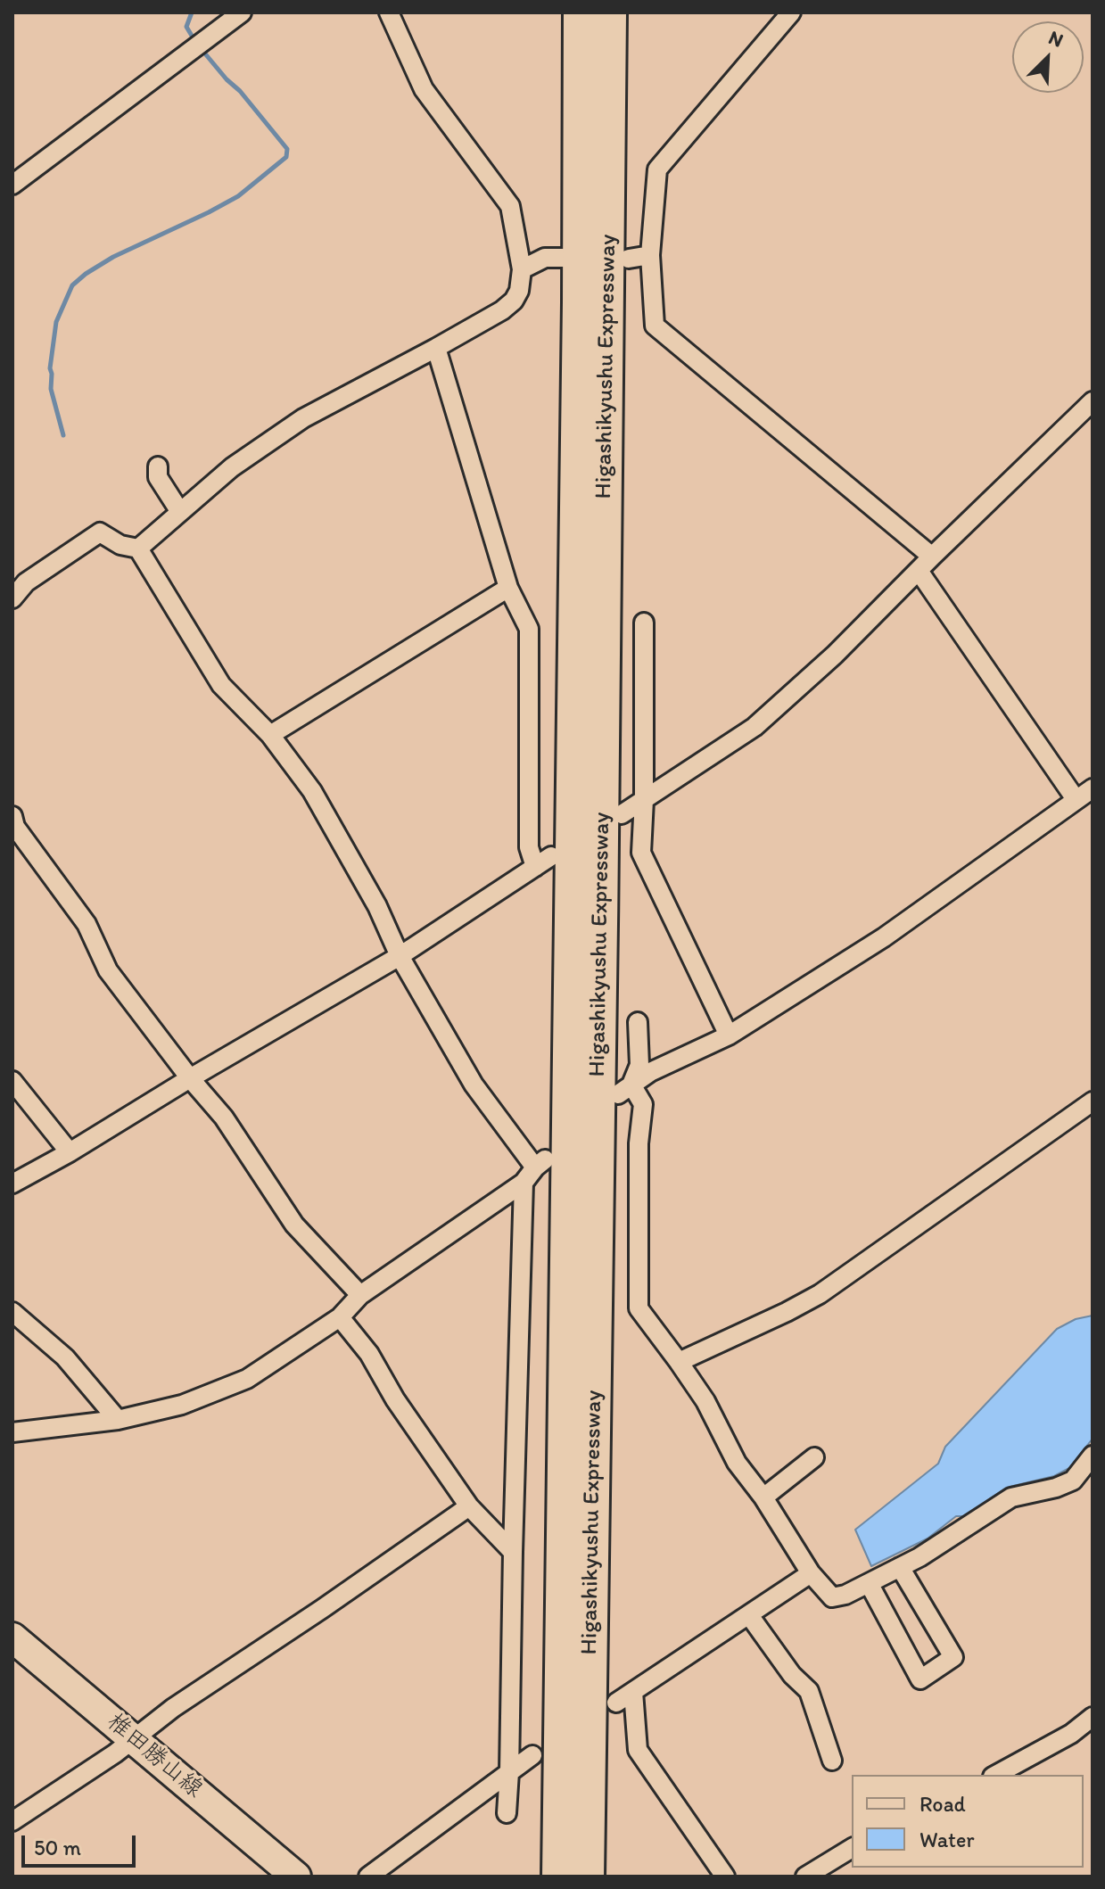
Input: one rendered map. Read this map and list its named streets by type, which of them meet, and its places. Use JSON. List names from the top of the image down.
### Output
{
  "streets": {
    "highway": ["Higashikyushu Expressway"],
    "main road": ["椎田勝山線"]
  },
  "legend": ["Road", "Water"],
  "scale_bar": "50 m",
  "north": "top right"
}
